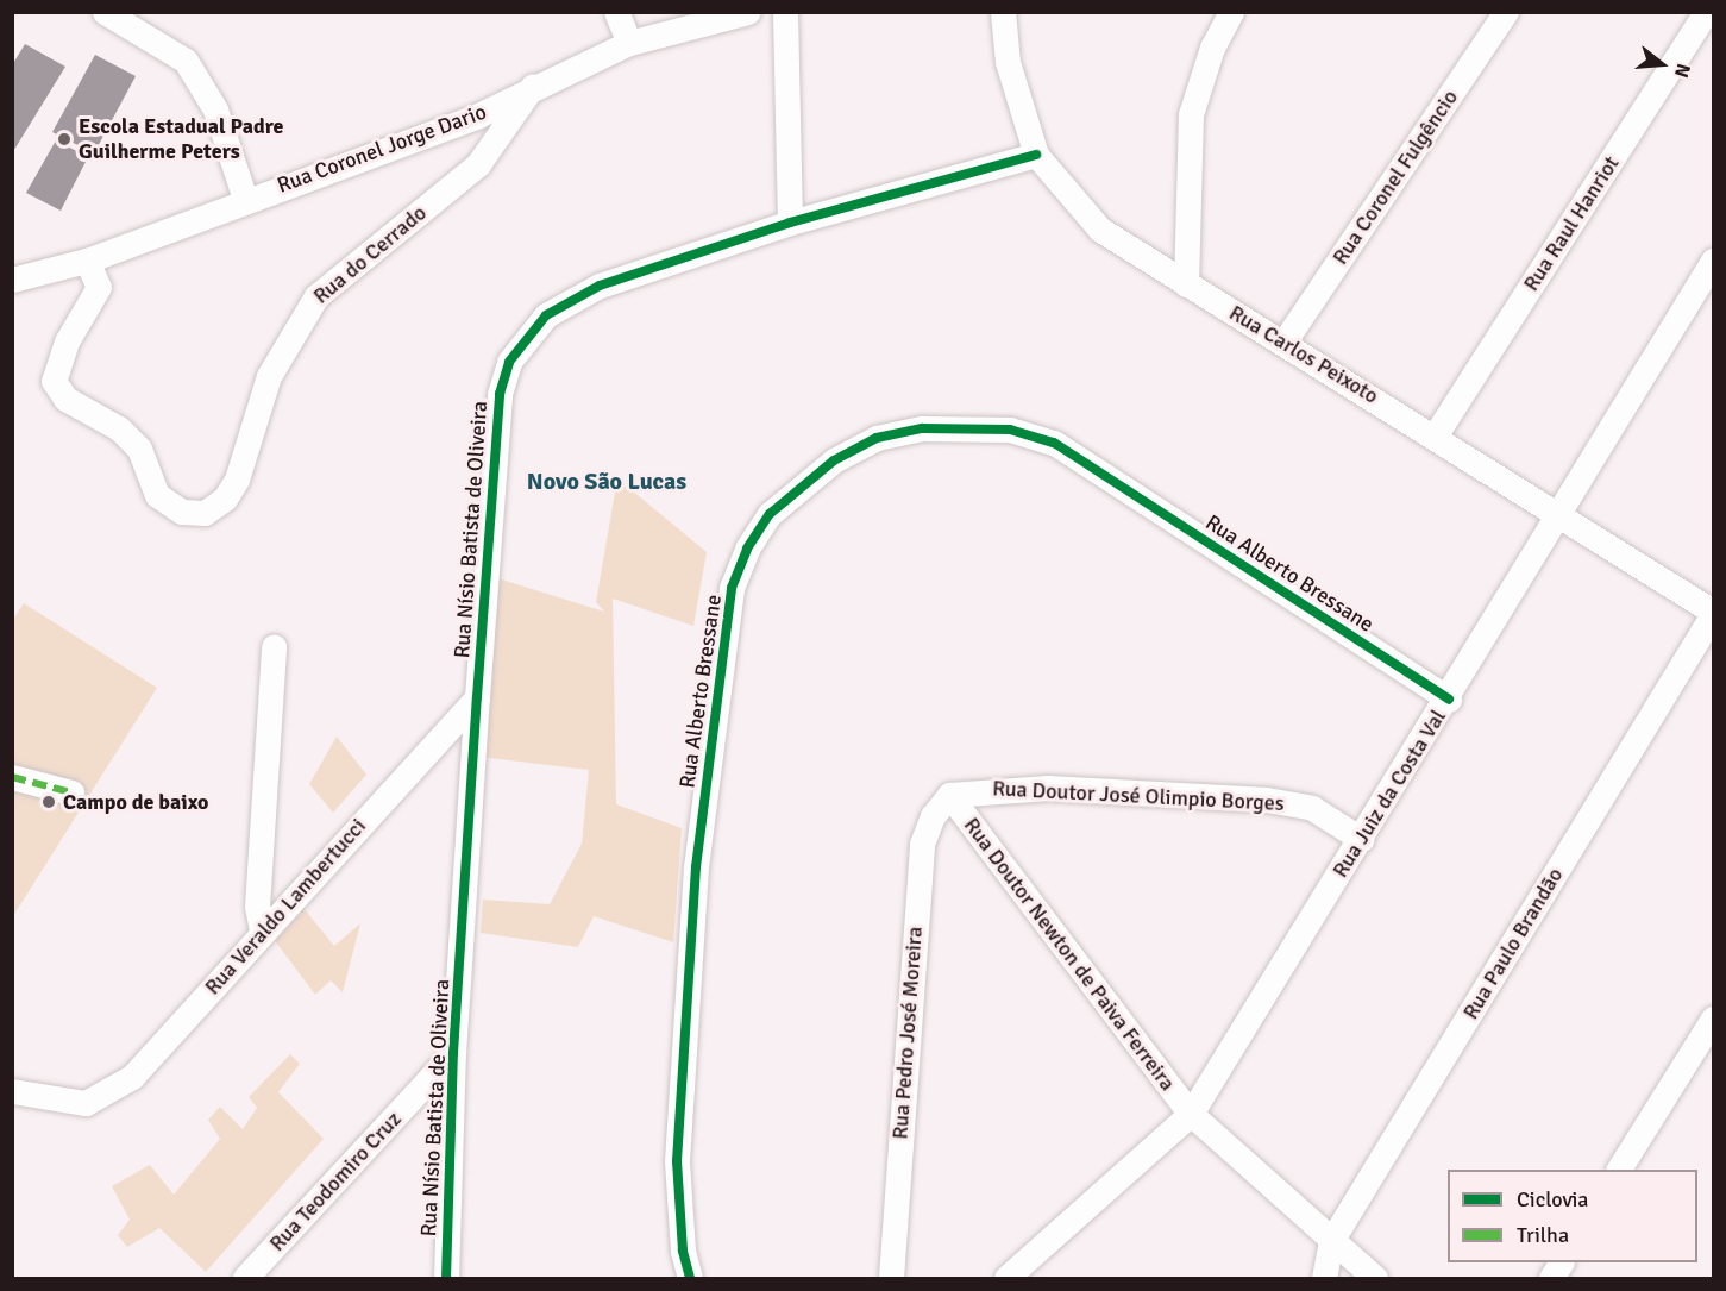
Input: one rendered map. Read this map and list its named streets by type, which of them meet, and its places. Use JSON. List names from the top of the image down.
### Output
{
  "streets": {
    "street": [
      "Rua Coronel Jorge Dario",
      "Rua Coronel Fulgêncio",
      "Rua Raul Hanriot",
      "Rua do Cerrado",
      "Rua Carlos Peixoto",
      "Rua Nísio Batista de Oliveira",
      "Rua Alberto Bressane",
      "Rua Juiz da Costa Val",
      "Rua Doutor José Olimpio Borges",
      "Rua Veraldo Lambertucci",
      "Rua Paulo Brandão",
      "Rua Doutor Newton de Paiva Ferreira",
      "Rua Pedro José Moreira",
      "Rua Teodomiro Cruz"
    ]
  },
  "crossings": [
    ["Rua Coronel Jorge Dario", "Rua do Cerrado"],
    ["Rua Coronel Fulgêncio", "Rua Carlos Peixoto"],
    ["Rua Raul Hanriot", "Rua Carlos Peixoto"],
    ["Rua Carlos Peixoto", "Rua Nísio Batista de Oliveira"],
    ["Rua Carlos Peixoto", "Rua Juiz da Costa Val"],
    ["Rua Carlos Peixoto", "Rua Paulo Brandão"],
    ["Rua Nísio Batista de Oliveira", "Rua Veraldo Lambertucci"],
    ["Rua Nísio Batista de Oliveira", "Rua Teodomiro Cruz"],
    ["Rua Alberto Bressane", "Rua Juiz da Costa Val"],
    ["Rua Juiz da Costa Val", "Rua Doutor José Olimpio Borges"],
    ["Rua Juiz da Costa Val", "Rua Doutor Newton de Paiva Ferreira"],
    ["Rua Doutor José Olimpio Borges", "Rua Doutor Newton de Paiva Ferreira"],
    ["Rua Doutor José Olimpio Borges", "Rua Pedro José Moreira"],
    ["Rua Paulo Brandão", "Rua Doutor Newton de Paiva Ferreira"],
    ["Rua Doutor Newton de Paiva Ferreira", "Rua Pedro José Moreira"]
  ],
  "districts": ["Novo São Lucas"],
  "places": ["Escola Estadual Padre Guilherme Peters", "Campo de baixo"],
  "legend": ["Ciclovia", "Trilha"],
  "north": "right"
}
